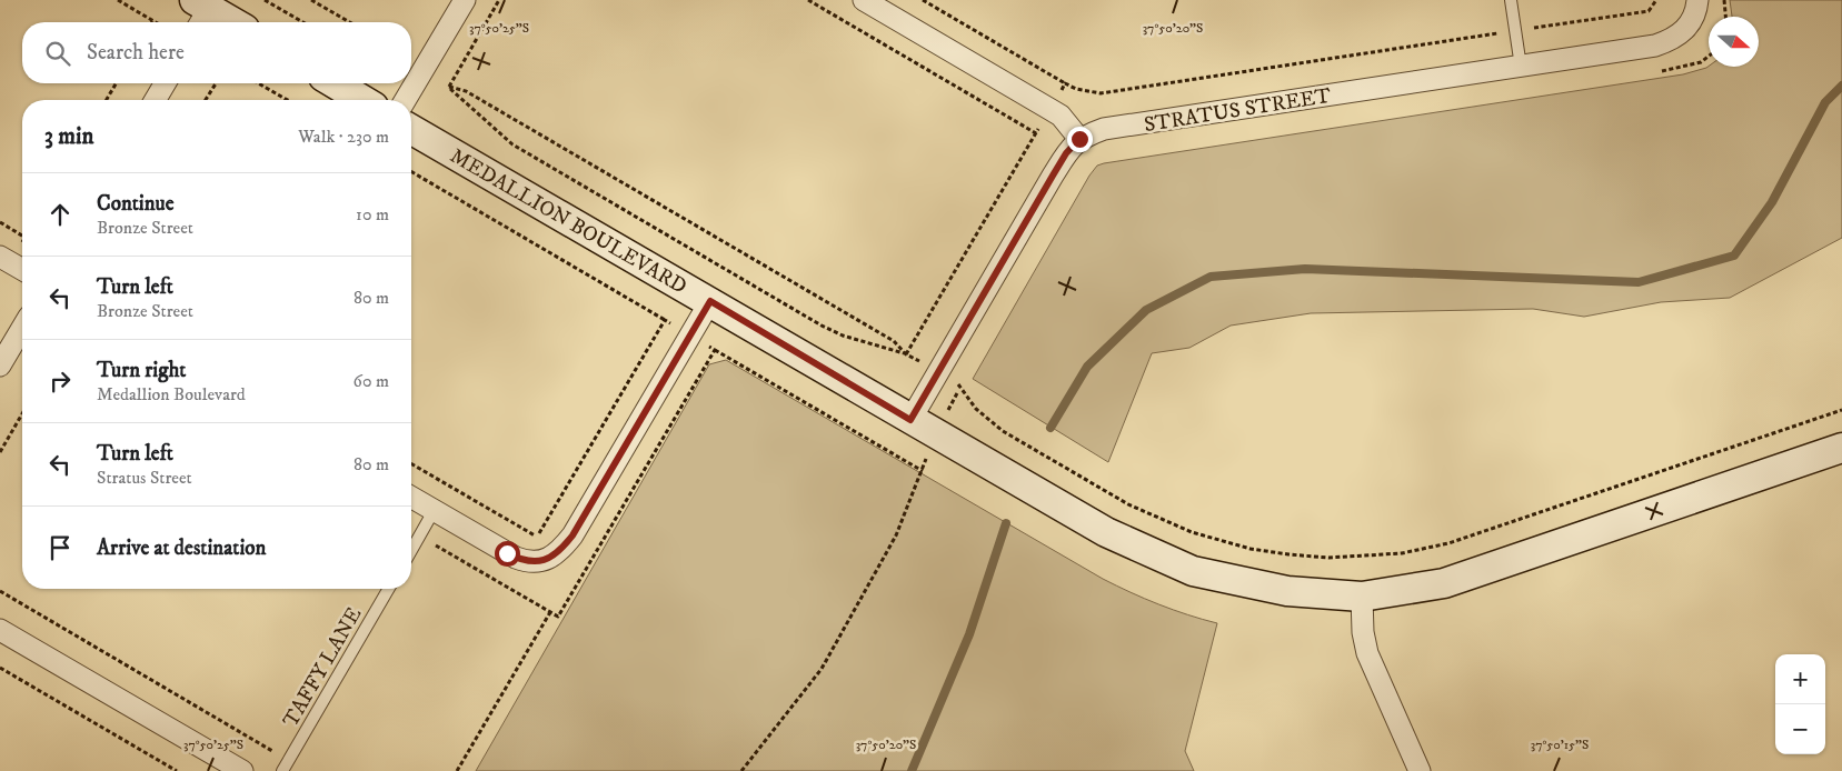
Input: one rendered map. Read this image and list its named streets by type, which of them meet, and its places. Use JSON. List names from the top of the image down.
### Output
{
  "streets": {
    "street": ["STRATUS STREET", "MEDALLION BOULEVARD"],
    "lane": ["TAFFY LANE"]
  },
  "crossings": [
    ["STRATUS STREET", "MEDALLION BOULEVARD"]
  ],
  "north": "right",
  "page": {
    "search": "Search here",
    "heading": ["3 min", "Walk · 230 m"],
    "list": [
      ["Continue", "Bronze Street", "10 m"],
      ["Turn left", "Bronze Street", "80 m"],
      ["Turn right", "Medallion Boulevard", "60 m"],
      ["Turn left", "Stratus Street", "80 m"],
      "Arrive at destination"
    ],
    "map_buttons": ["+", "−"]
  },
  "coordinates": ["37°50'25\"S", "37°50'20\"S", "37°50'15\"S"]
}
